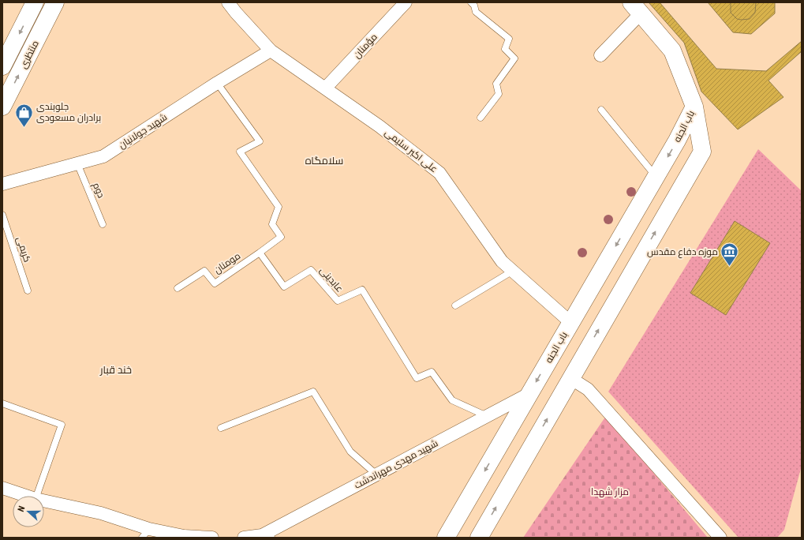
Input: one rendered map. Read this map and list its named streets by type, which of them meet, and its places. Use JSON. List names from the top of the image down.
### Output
{
  "streets": {
    "street": [
      "مؤمنان",
      "منتظری",
      "باب الجنه",
      "شهید جولانیان",
      "علی اکبر سلیمی",
      "شهید مهدی مهراندشت"
    ],
    "lane": [
      "دوم",
      "کریمی",
      "مومنان",
      "عابدینی"
    ]
  },
  "crossings": [
    ["مؤمنان", "علی اکبر سلیمی"],
    ["باب الجنه", "علی اکبر سلیمی"],
    ["باب الجنه", "شهید مهدی مهراندشت"],
    ["شهید جولانیان", "علی اکبر سلیمی"],
    ["شهید جولانیان", "دوم"],
    ["مومنان", "عابدینی"],
    ["عابدینی", "شهید مهدی مهراندشت"]
  ],
  "districts": ["سلامگاه", "خند قبار"],
  "parks": ["مزار شهدا"],
  "places": {
    "shop": ["جلوبندی برادران مسعودی"],
    "museum": ["موزه دفاع مقدس"]
  },
  "north": "left"
}
